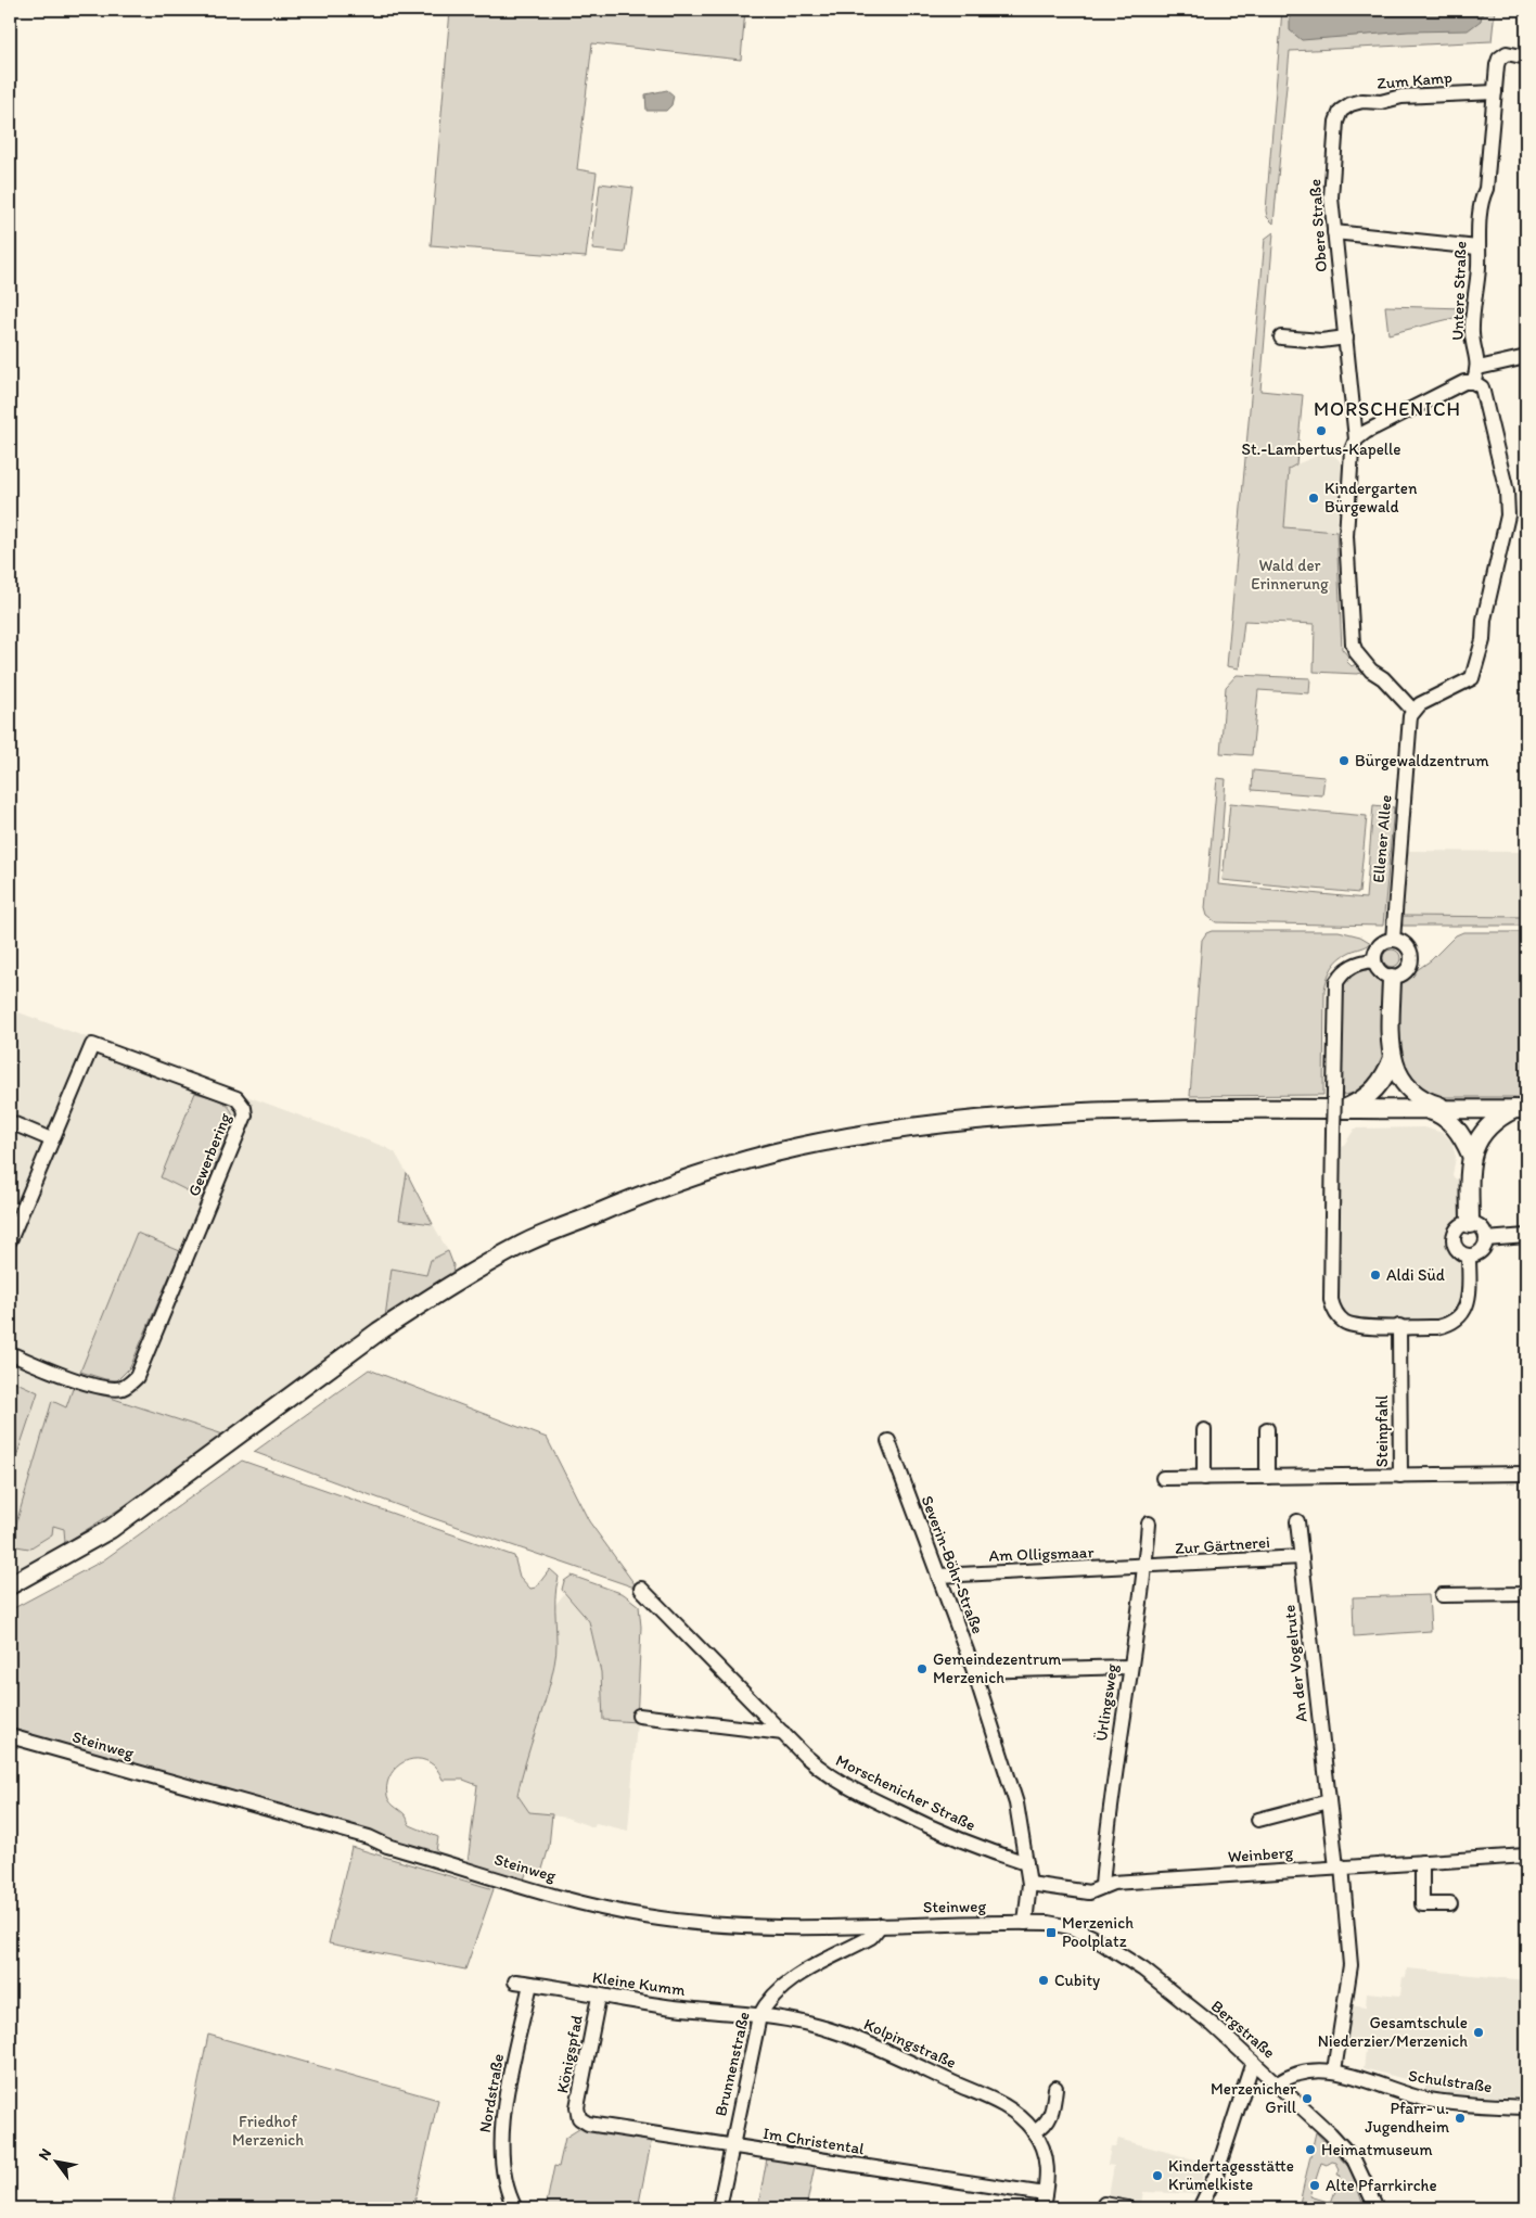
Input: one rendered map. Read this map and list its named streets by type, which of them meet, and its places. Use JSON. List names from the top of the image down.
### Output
{
  "streets": {
    "street": [
      "Zum Kamp",
      "Obere Straße",
      "Untere Straße",
      "Ellener Allee",
      "Gewerbering",
      "Steinpfahl",
      "Zur Gärtnerei",
      "Am Olligsmaar",
      "Severin-Böhr-Straße",
      "An der Vogelrute",
      "Ürlingsweg",
      "Steinweg",
      "Morschenicher Straße",
      "Weinberg",
      "Kleine Kumm",
      "Bergstraße",
      "Kolpingstraße",
      "Königspfad",
      "Brunnenstraße",
      "Schulstraße",
      "Nordstraße",
      "Im Christental"
    ]
  },
  "crossings": [
    ["Zum Kamp", "Obere Straße"],
    ["Zum Kamp", "Untere Straße"],
    ["Obere Straße", "Ellener Allee"],
    ["Zur Gärtnerei", "Am Olligsmaar"],
    ["Zur Gärtnerei", "An der Vogelrute"],
    ["Zur Gärtnerei", "Ürlingsweg"],
    ["Am Olligsmaar", "Severin-Böhr-Straße"],
    ["Am Olligsmaar", "Ürlingsweg"],
    ["Severin-Böhr-Straße", "Steinweg"],
    ["Severin-Böhr-Straße", "Morschenicher Straße"],
    ["Severin-Böhr-Straße", "Weinberg"],
    ["An der Vogelrute", "Weinberg"],
    ["An der Vogelrute", "Schulstraße"],
    ["Ürlingsweg", "Weinberg"],
    ["Steinweg", "Bergstraße"],
    ["Steinweg", "Brunnenstraße"],
    ["Kleine Kumm", "Kolpingstraße"],
    ["Kleine Kumm", "Königspfad"],
    ["Kleine Kumm", "Brunnenstraße"],
    ["Kleine Kumm", "Nordstraße"],
    ["Bergstraße", "Schulstraße"],
    ["Kolpingstraße", "Brunnenstraße"],
    ["Kolpingstraße", "Im Christental"],
    ["Königspfad", "Im Christental"],
    ["Brunnenstraße", "Im Christental"]
  ],
  "districts": ["MORSCHENICH"],
  "parks": ["Wald der Erinnerung", "Friedhof Merzenich"],
  "places": {
    "other": [
      "St.-Lambertus-Kapelle",
      "Kindergarten Bürgewald",
      "Bürgewaldzentrum",
      "Aldi Süd",
      "Gemeindezentrum Merzenich",
      "Cubity",
      "Gesamtschule Niederzier/Merzenich",
      "Merzenicher Grill",
      "Pfarr- u. Jugendheim",
      "Heimatmuseum",
      "Kindertagesstätte Krümelkiste",
      "Alte Pfarrkirche"
    ],
    "transit": ["Merzenich Poolplatz"]
  },
  "north": "top left"
}
